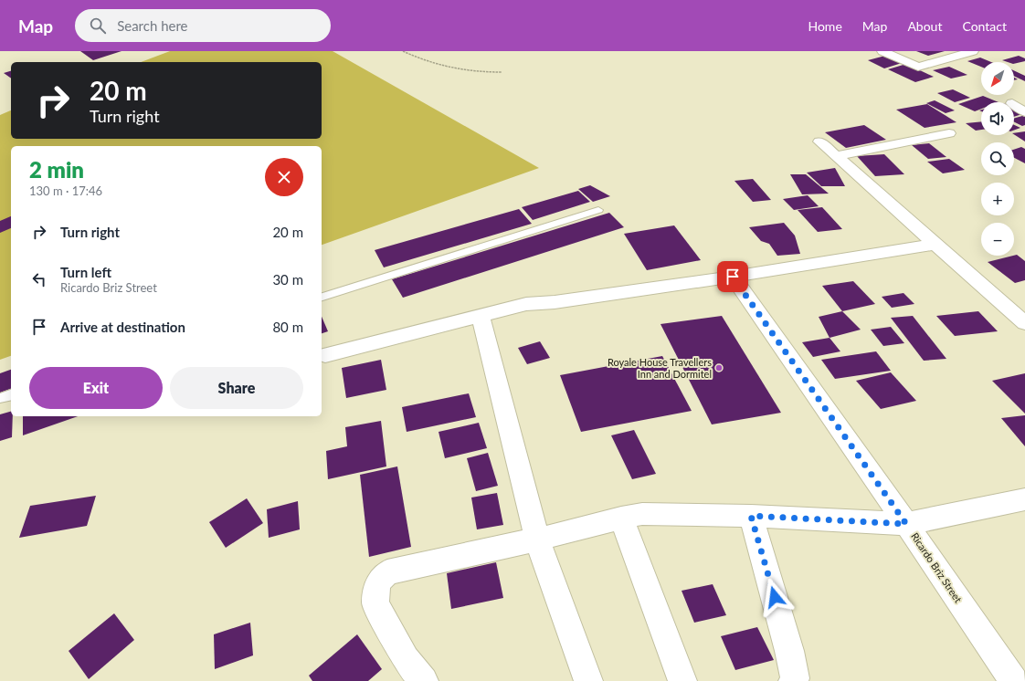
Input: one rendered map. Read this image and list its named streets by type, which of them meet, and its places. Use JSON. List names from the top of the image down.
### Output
{
  "streets": {
    "street": ["Ricardo Briz Street"]
  },
  "places": ["Royale House Travellers Inn and Dormitel"],
  "north": "bottom left",
  "page": {
    "header": "Map",
    "search": "Search here",
    "nav": [
      "Home",
      "Map",
      "About",
      "Contact"
    ],
    "map_buttons": ["+", "−"],
    "turn": ["20 m", "Turn right"],
    "heading": ["2 min", "130 m · 17:46"],
    "list": [
      {
        "name": "Turn right",
        "value": "20 m"
      },
      {
        "name": "Turn left",
        "note": "Ricardo Briz Street",
        "value": "30 m"
      },
      {
        "name": "Arrive at destination",
        "value": "80 m"
      }
    ],
    "buttons": ["Exit", "Share"]
  }
}
